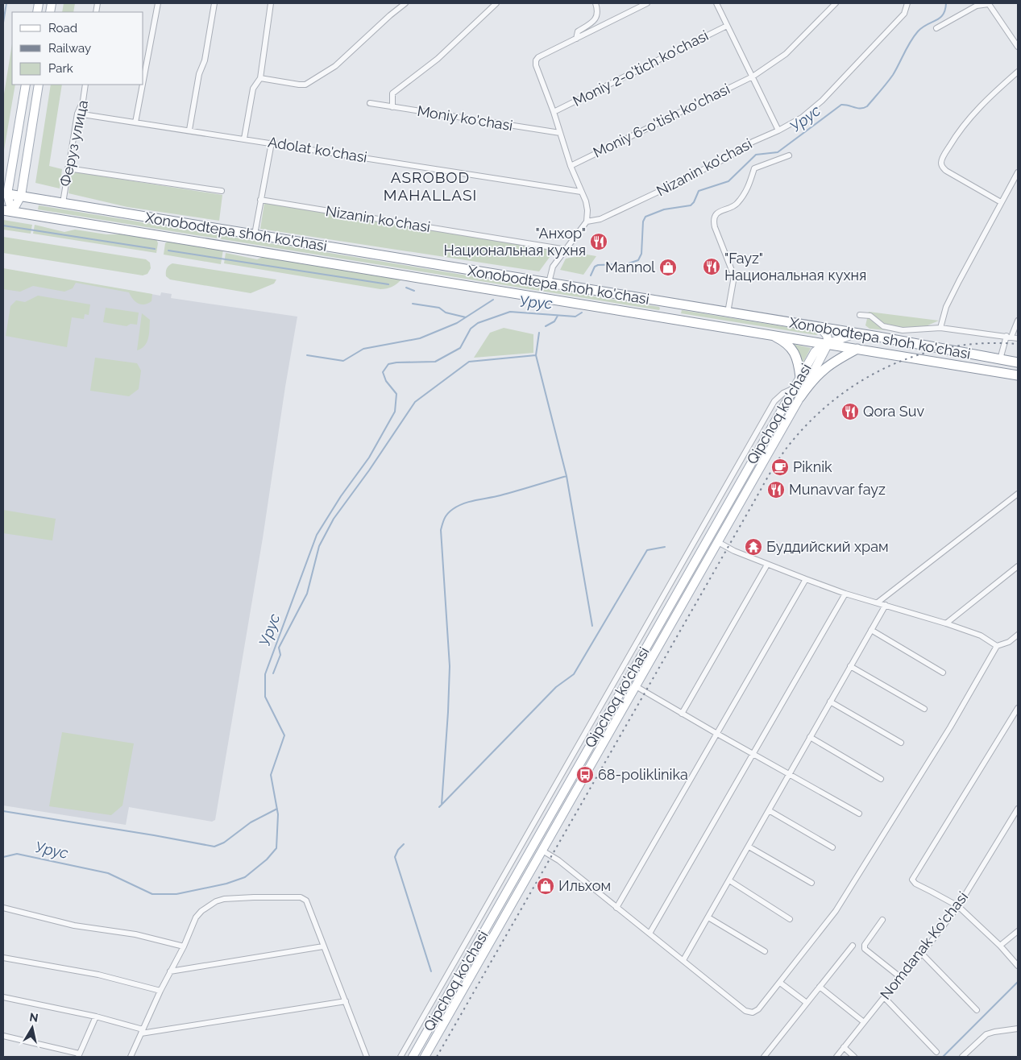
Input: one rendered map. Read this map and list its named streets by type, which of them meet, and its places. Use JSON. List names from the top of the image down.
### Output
{
  "streets": {
    "highway": ["Xonobodtepa shoh ko'chasi"],
    "main road": ["Qipchoq ko'chasi"],
    "street": [
      "Moniy 2-o'tich ko'chasi",
      "Moniy ko'chasi",
      "Moniy 6-o'tish ko'chasi",
      "Феруз улица",
      "Adolat ko'chasi",
      "Nizanin ko'chasi",
      "Nomdanak Ko'chasi"
    ]
  },
  "crossings": [
    ["Феруз улица", "Adolat ko'chasi"],
    ["Феруз улица", "Xonobodtepa shoh ko'chasi"],
    ["Xonobodtepa shoh ko'chasi", "Qipchoq ko'chasi"]
  ],
  "districts": ["ASROBOD MAHALLASI"],
  "water": ["Урус"],
  "places": {
    "restaurant": [
      "\"Анхор\" Национальная кухня",
      "\"Fayz\" Национальная кухня",
      "Qora Suv",
      "Munavvar fayz"
    ],
    "shop": ["Mannol", "Ильхом"],
    "cafe": ["Piknik"],
    "temple": ["Буддийский храм"],
    "bus stop": ["68-poliklinika"]
  },
  "legend": ["Road", "Railway", "Park"],
  "north": "top"
}
